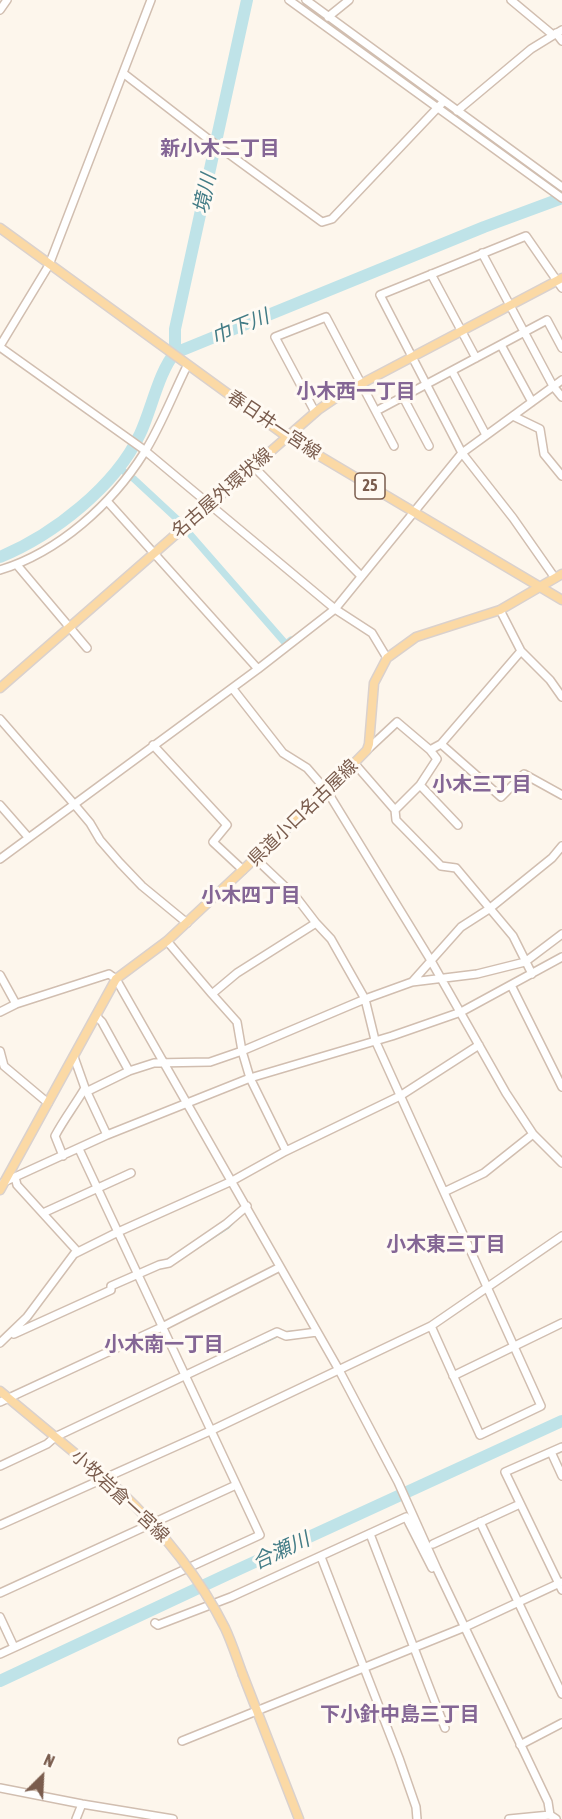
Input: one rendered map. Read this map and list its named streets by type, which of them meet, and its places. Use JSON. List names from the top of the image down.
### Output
{
  "streets": {
    "main road": [
      "春日井一宮線",
      "25",
      "名古屋外環状線",
      "県道小口名古屋線",
      "小牧岩倉一宮線"
    ]
  },
  "crossings": [
    ["春日井一宮線", "名古屋外環状線"],
    ["春日井一宮線", "県道小口名古屋線"]
  ],
  "districts": [
    "新小木二丁目",
    "小木西一丁目",
    "小木三丁目",
    "小木四丁目",
    "小木東三丁目",
    "小木南一丁目",
    "下小針中島三丁目"
  ],
  "water": ["境川", "巾下川", "合瀬川"],
  "north": "top right"
}
